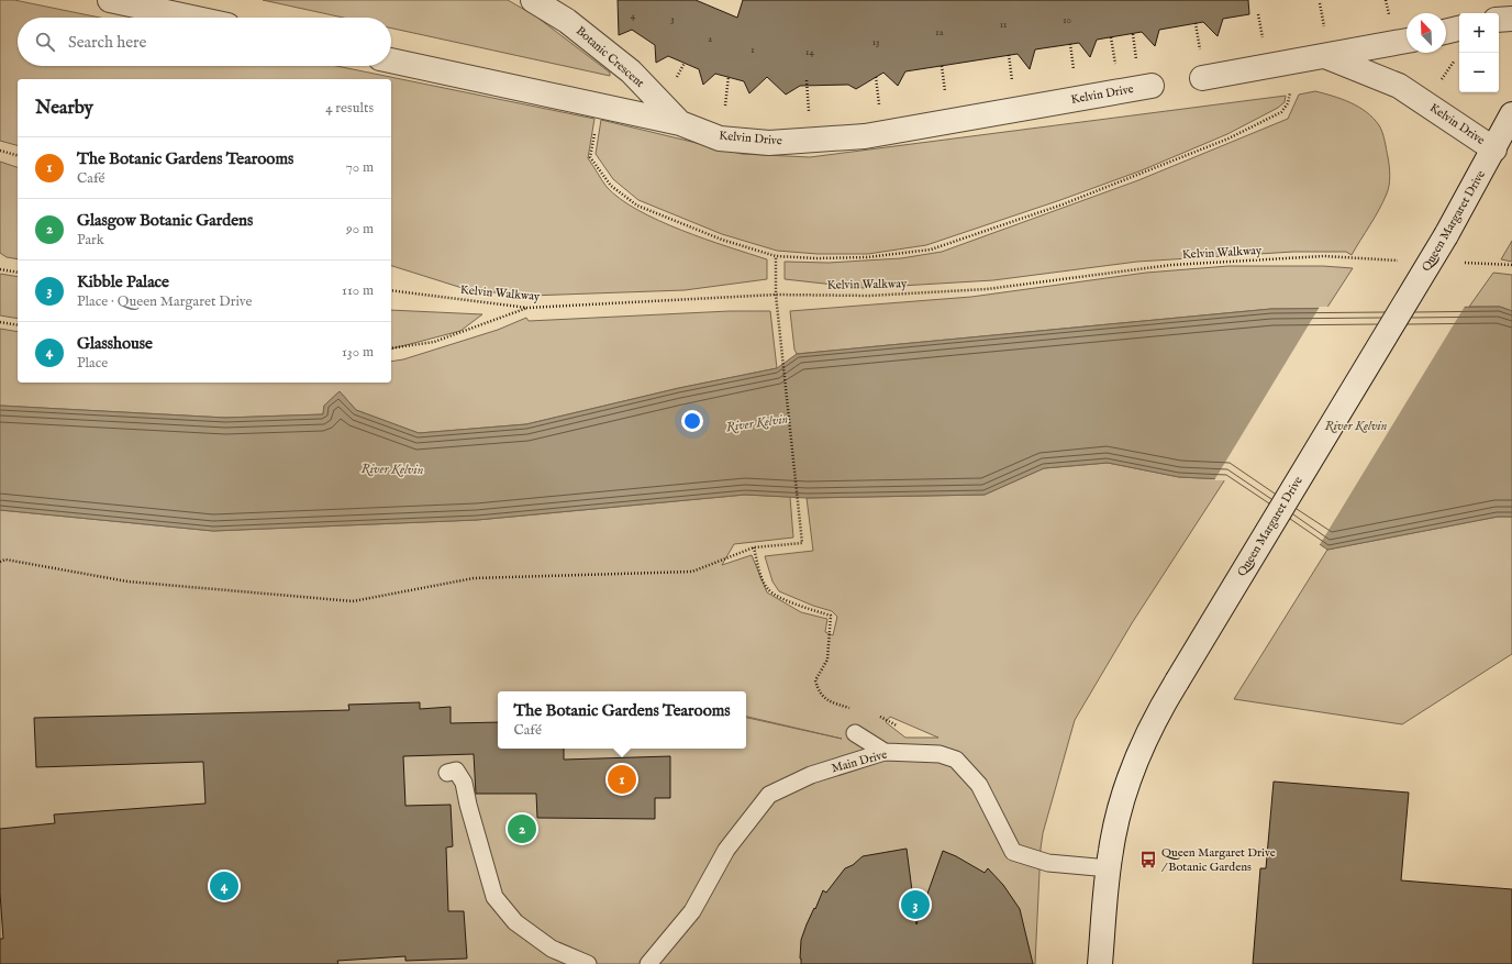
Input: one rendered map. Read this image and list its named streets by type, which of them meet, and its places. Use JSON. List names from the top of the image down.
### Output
{
  "streets": {
    "street": ["Botanic Crescent", "Kelvin Drive", "Queen Margaret Drive"],
    "lane": ["Main Drive"],
    "path": ["Kelvin Walkway"]
  },
  "crossings": [
    ["Botanic Crescent", "Kelvin Drive"],
    ["Kelvin Drive", "Queen Margaret Drive"],
    ["Queen Margaret Drive", "Main Drive"]
  ],
  "water": ["River Kelvin"],
  "places": {
    "bus stop": ["Queen Margaret Drive / Botanic Gardens"]
  },
  "house_numbers": [
    "4",
    "3",
    "10",
    "11",
    "12",
    "2",
    "13",
    "1",
    "14"
  ],
  "north": "top left",
  "page": {
    "map_buttons": ["+", "−"],
    "search": "Search here",
    "heading": ["Nearby", "4 results"],
    "list": [
      {
        "mark": "1",
        "name": "The Botanic Gardens Tearooms",
        "note": "Café",
        "value": "70 m"
      },
      {
        "mark": "2",
        "name": "Glasgow Botanic Gardens",
        "note": "Park",
        "value": "90 m"
      },
      {
        "mark": "3",
        "name": "Kibble Palace",
        "note": "Place · Queen Margaret Drive",
        "value": "110 m"
      },
      {
        "mark": "4",
        "name": "Glasshouse",
        "note": "Place",
        "value": "130 m"
      }
    ],
    "popup": ["The Botanic Gardens Tearooms", "Café"],
    "pins": [
      "1",
      "2",
      "4",
      "3"
    ]
  }
}
